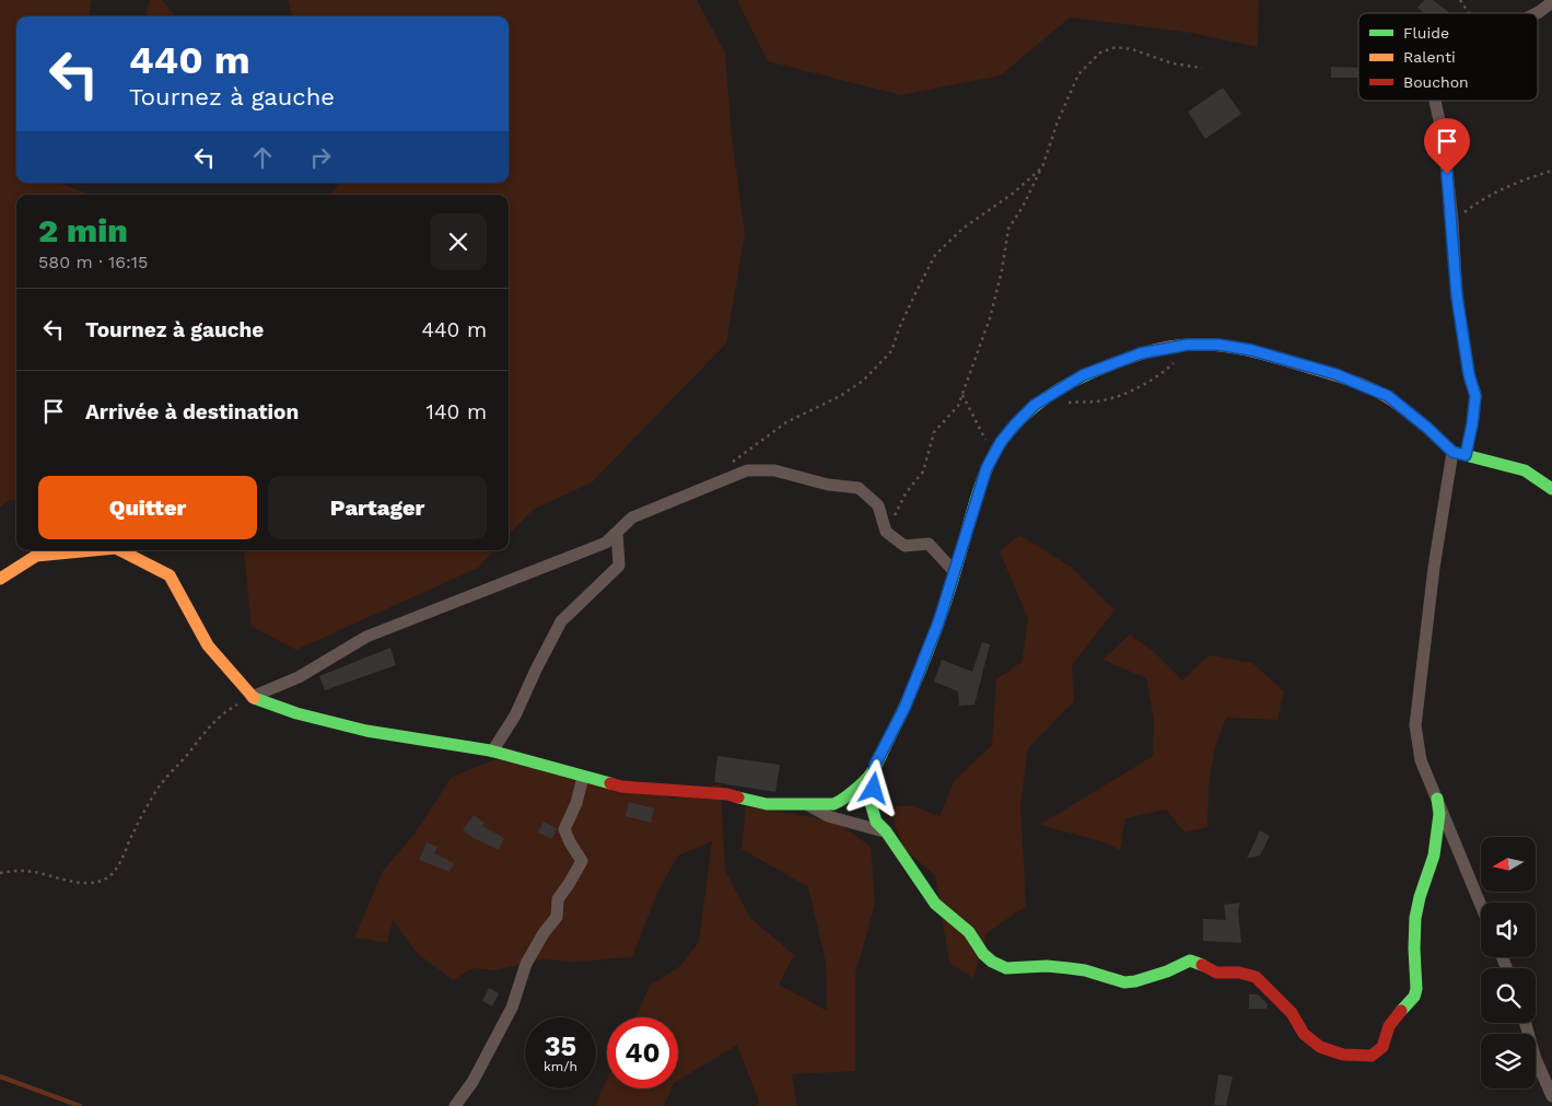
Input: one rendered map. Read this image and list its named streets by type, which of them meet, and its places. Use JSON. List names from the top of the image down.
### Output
{
  "legend": ["Fluide", "Ralenti", "Bouchon"],
  "north": "left",
  "page": {
    "turn": ["440 m", "Tournez à gauche"],
    "heading": ["2 min", "580 m · 16:15"],
    "list": [
      {
        "name": "Tournez à gauche",
        "value": "440 m"
      },
      {
        "name": "Arrivée à destination",
        "value": "140 m"
      }
    ],
    "buttons": ["Quitter", "Partager"],
    "speed": "35 km/h",
    "limit": "40"
  }
}
